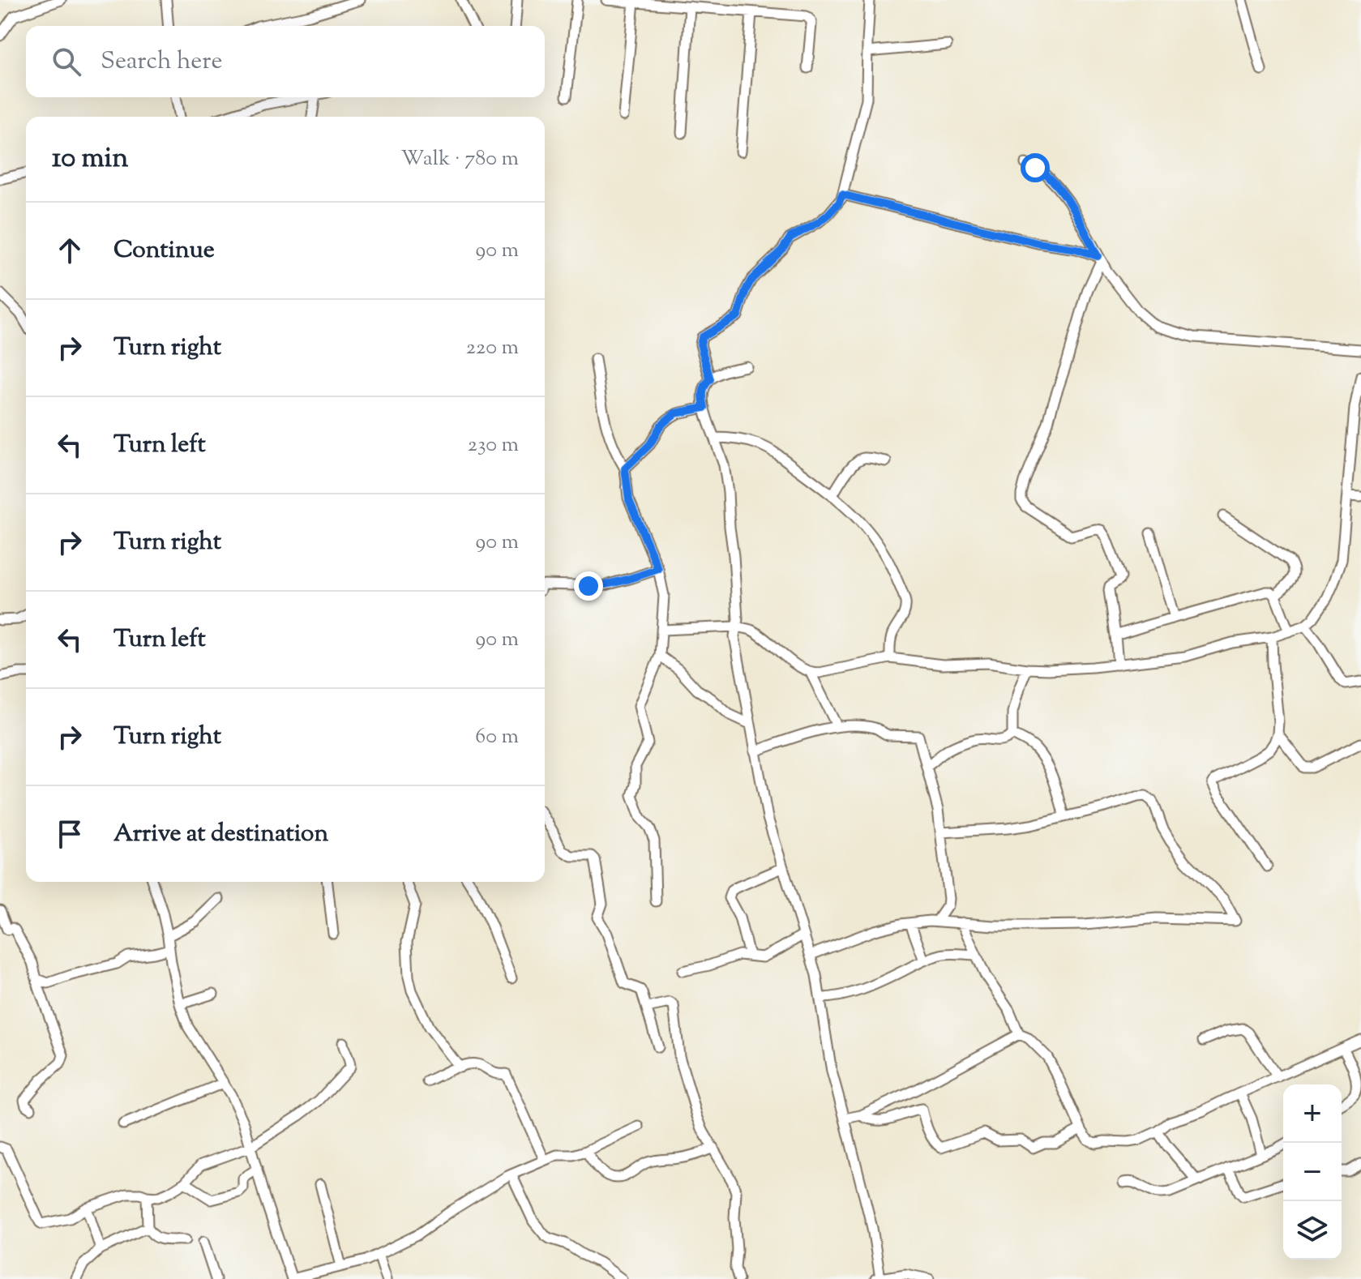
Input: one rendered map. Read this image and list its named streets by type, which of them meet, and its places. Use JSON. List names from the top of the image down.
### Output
{
  "page": {
    "search": "Search here",
    "heading": ["10 min", "Walk · 780 m"],
    "list": [
      ["Continue", "90 m"],
      ["Turn right", "220 m"],
      ["Turn left", "230 m"],
      ["Turn right", "90 m"],
      ["Turn left", "90 m"],
      ["Turn right", "60 m"],
      "Arrive at destination"
    ],
    "map_buttons": ["+", "−"]
  }
}
